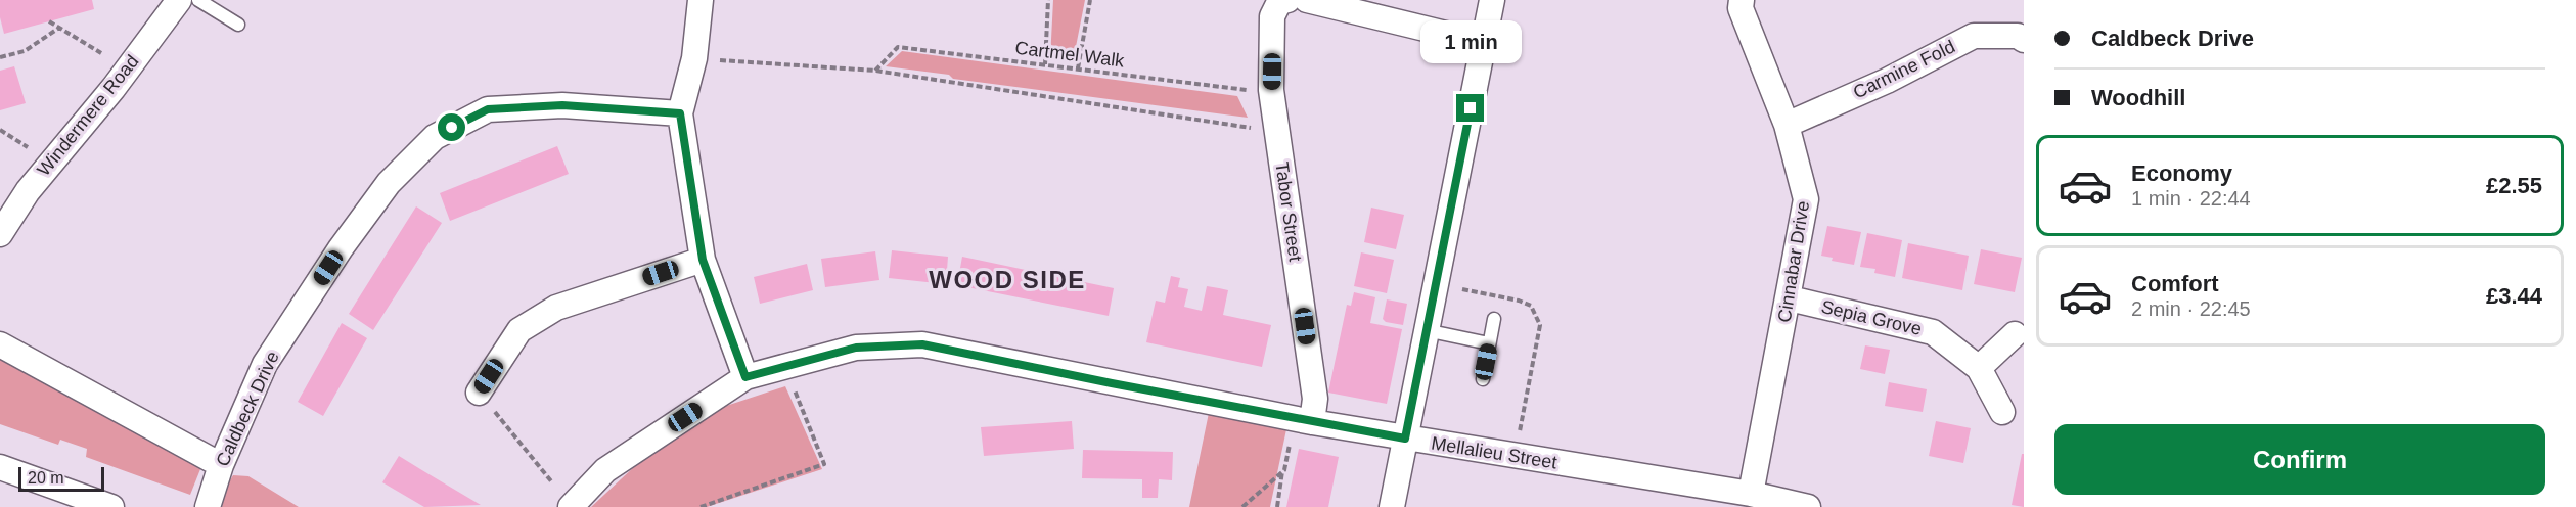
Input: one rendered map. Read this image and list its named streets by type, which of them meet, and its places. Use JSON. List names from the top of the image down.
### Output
{
  "streets": {
    "street": [
      "Carmine Fold",
      "Windermere Road",
      "Tabor Street",
      "Cinnabar Drive",
      "Sepia Grove",
      "Caldbeck Drive",
      "Mellalieu Street"
    ],
    "path": ["Cartmel Walk"]
  },
  "crossings": [
    ["Cartmel Walk", "Tabor Street"],
    ["Carmine Fold", "Cinnabar Drive"],
    ["Tabor Street", "Mellalieu Street"],
    ["Cinnabar Drive", "Sepia Grove"],
    ["Cinnabar Drive", "Mellalieu Street"]
  ],
  "districts": ["WOOD SIDE"],
  "scale_bar": "20 m",
  "page": {
    "banner": ["Caldbeck Drive", "Woodhill"],
    "bubble": "1 min",
    "list": [
      {
        "name": "Economy",
        "note": "1 min · 22:44",
        "value": "£2.55"
      },
      {
        "name": "Comfort",
        "note": "2 min · 22:45",
        "value": "£3.44"
      }
    ],
    "buttons": "Confirm",
    "scale": "20 m"
  }
}
